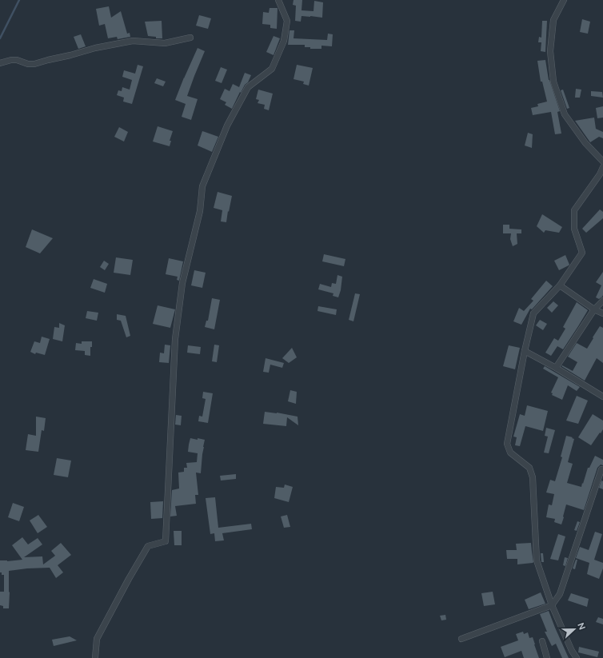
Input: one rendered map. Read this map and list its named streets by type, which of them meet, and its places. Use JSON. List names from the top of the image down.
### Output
{
  "north": "right"
}
